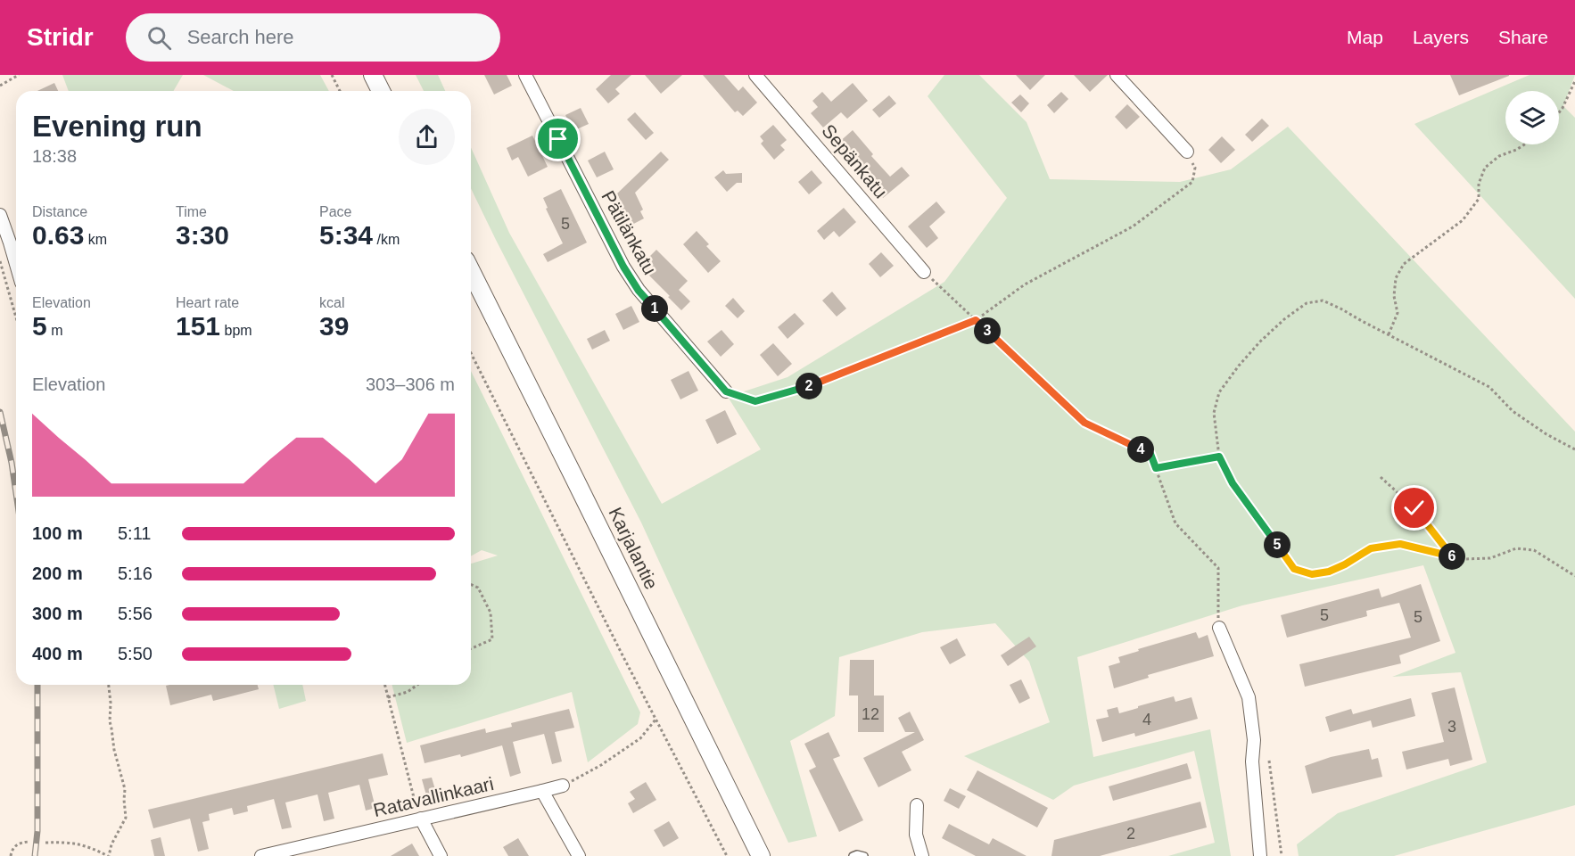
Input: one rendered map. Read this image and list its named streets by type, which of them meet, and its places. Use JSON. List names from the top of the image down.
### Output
{
  "streets": {
    "main road": ["Karjalantie"],
    "street": ["Sepänkatu", "Pätilänkatu", "Ratavallinkaari"]
  },
  "house_numbers": [
    "5",
    "5",
    "5",
    "12",
    "4",
    "3",
    "2"
  ],
  "page": {
    "header": "Stridr",
    "search": "Search here",
    "nav": ["Map", "Layers", "Share"],
    "heading": ["Evening run", "18:38"],
    "stats": [
      ["Distance", "0.63 km"],
      ["Time", "3:30"],
      ["Pace", "5:34 /km"],
      ["Elevation", "5 m"],
      ["Heart rate", "151 bpm"],
      ["kcal", "39"]
    ],
    "pins": [
      "1",
      "3",
      "2",
      "4",
      "5",
      "6"
    ],
    "chart": ["Elevation", "303–306 m"],
    "list": [
      {
        "name": "100 m",
        "note": "5:11"
      },
      {
        "name": "200 m",
        "note": "5:16"
      },
      {
        "name": "300 m",
        "note": "5:56"
      },
      {
        "name": "400 m",
        "note": "5:50"
      }
    ]
  }
}
